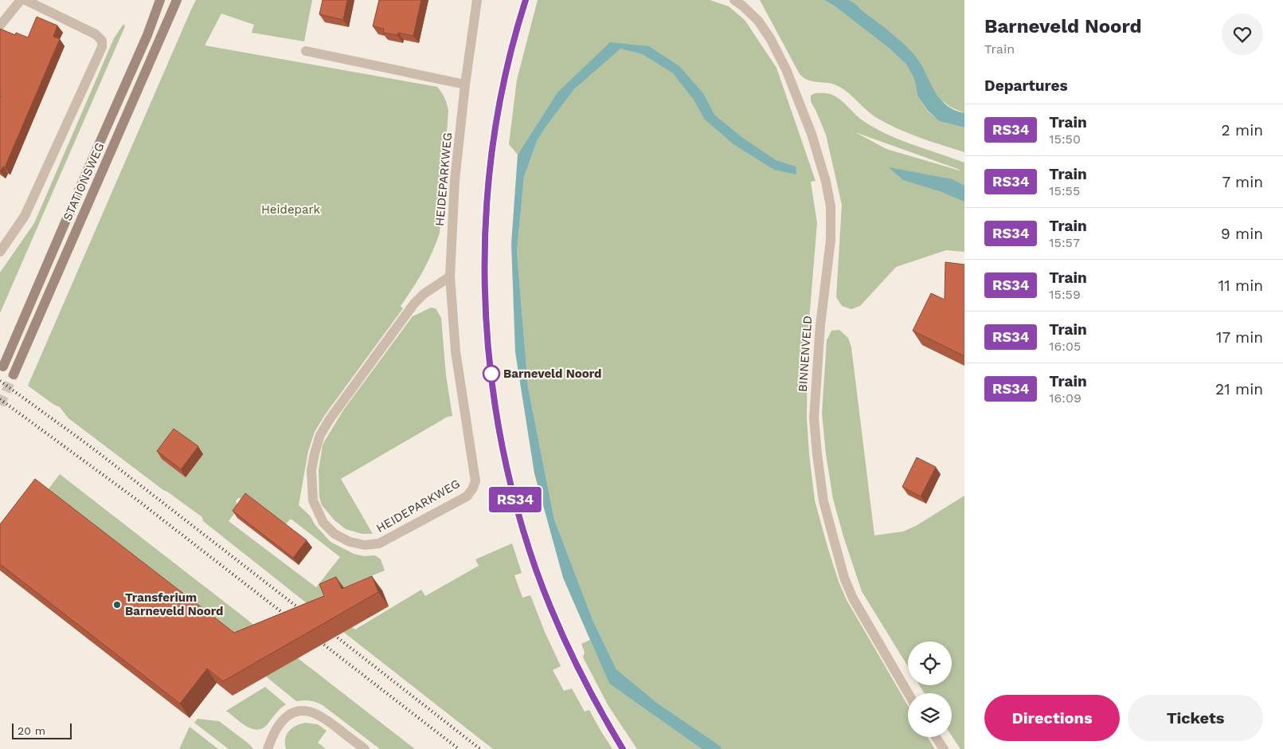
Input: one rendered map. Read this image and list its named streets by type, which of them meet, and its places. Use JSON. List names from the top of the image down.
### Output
{
  "streets": {
    "main road": ["STATIONSWEG"],
    "street": ["HEIDEPARKWEG", "BINNENVELD"]
  },
  "parks": ["Heidepark"],
  "places": ["Barneveld Noord", "Transferium Barneveld Noord"],
  "scale_bar": "20 m",
  "page": {
    "on_map": "RS34",
    "heading": [
      ["Barneveld Noord", "Train"],
      "Departures"
    ],
    "list": [
      {
        "mark": "RS34",
        "name": "Train",
        "note": "15:50",
        "value": "2 min"
      },
      {
        "mark": "RS34",
        "name": "Train",
        "note": "15:55",
        "value": "7 min"
      },
      {
        "mark": "RS34",
        "name": "Train",
        "note": "15:57",
        "value": "9 min"
      },
      {
        "mark": "RS34",
        "name": "Train",
        "note": "15:59",
        "value": "11 min"
      },
      {
        "mark": "RS34",
        "name": "Train",
        "note": "16:05",
        "value": "17 min"
      },
      {
        "mark": "RS34",
        "name": "Train",
        "note": "16:09",
        "value": "21 min"
      }
    ],
    "buttons": ["Directions", "Tickets"],
    "scale": "20 m"
  }
}
